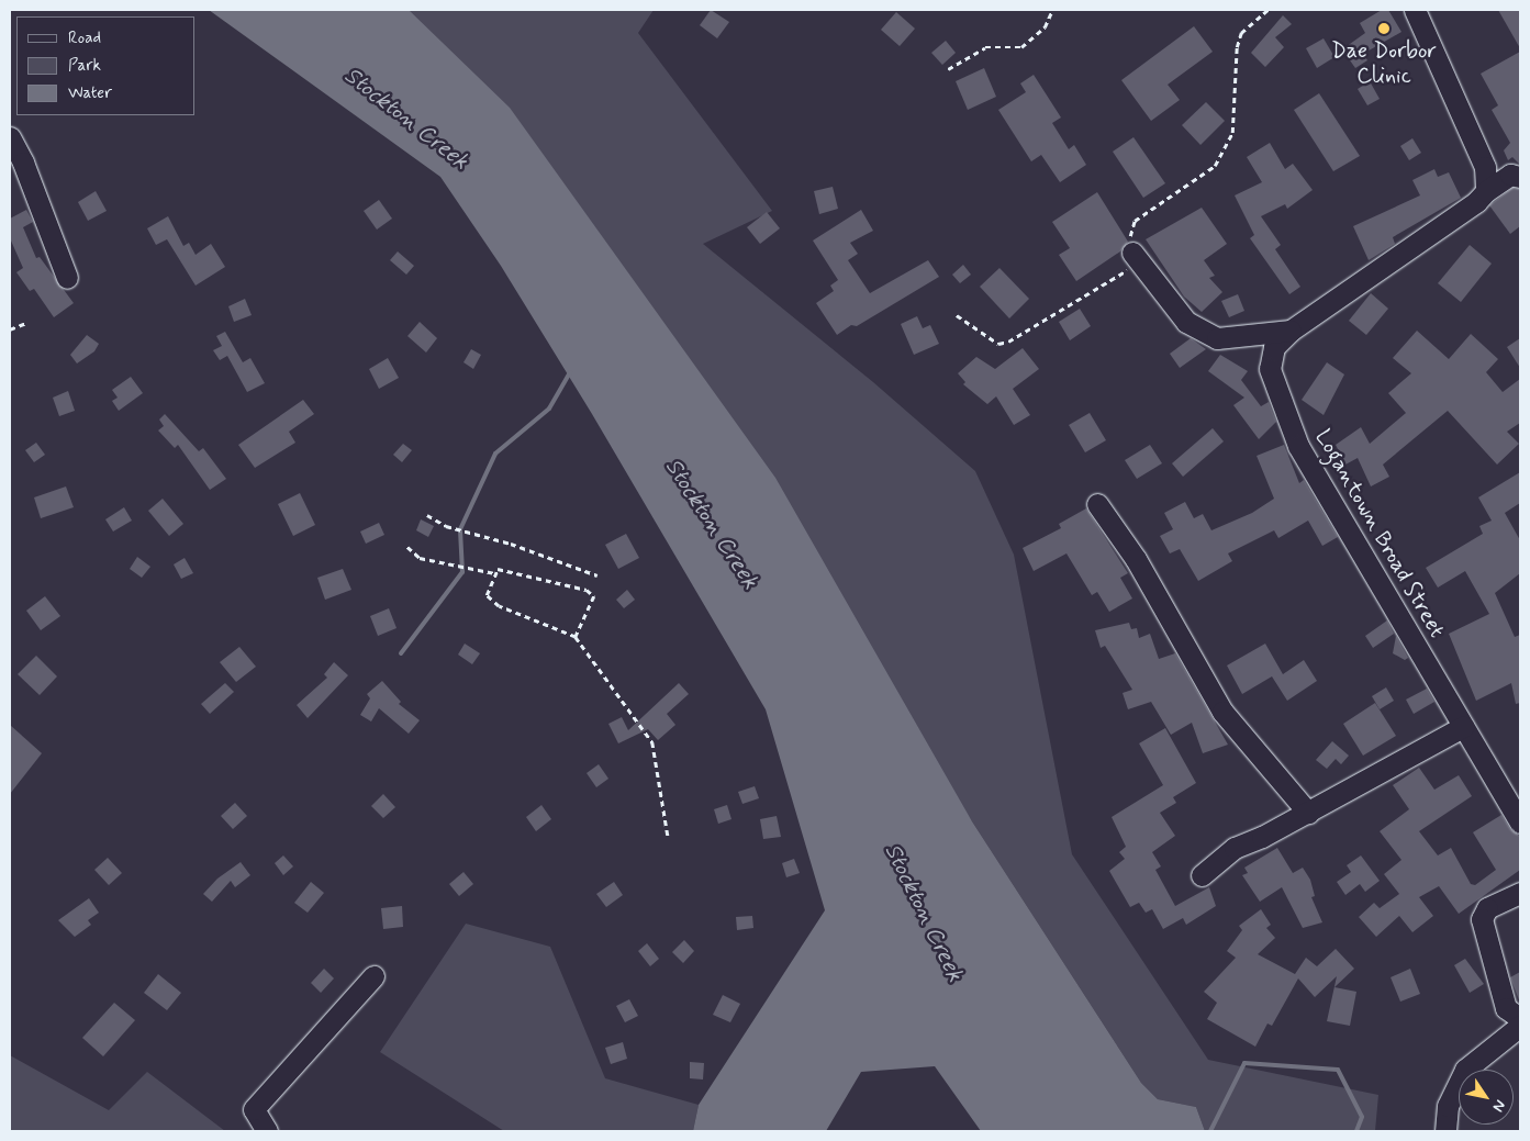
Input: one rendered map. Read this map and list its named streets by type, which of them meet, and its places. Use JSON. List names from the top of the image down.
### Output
{
  "streets": {
    "street": ["Logantown Broad Street"]
  },
  "water": ["Stockton Creek"],
  "places": ["Dae Dorbor Clinic"],
  "legend": ["Road", "Park", "Water"],
  "north": "bottom right"
}
